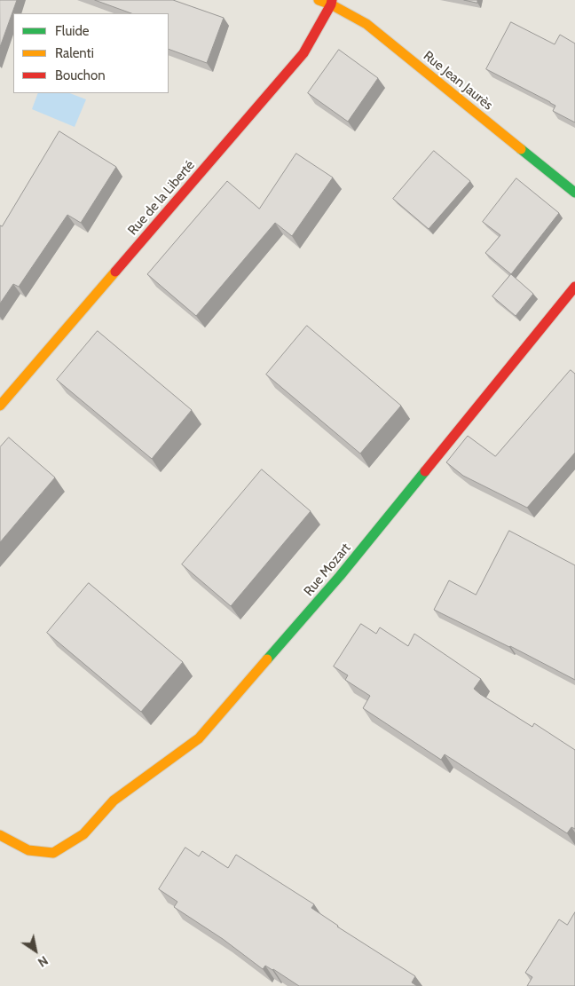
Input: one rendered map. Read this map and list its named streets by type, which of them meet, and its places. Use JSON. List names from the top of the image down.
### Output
{
  "streets": {
    "street": ["Rue Jean Jaurès", "Rue de la Liberté", "Rue Mozart"]
  },
  "crossings": [
    ["Rue Jean Jaurès", "Rue de la Liberté"]
  ],
  "legend": ["Fluide", "Ralenti", "Bouchon"],
  "north": "bottom right"
}
